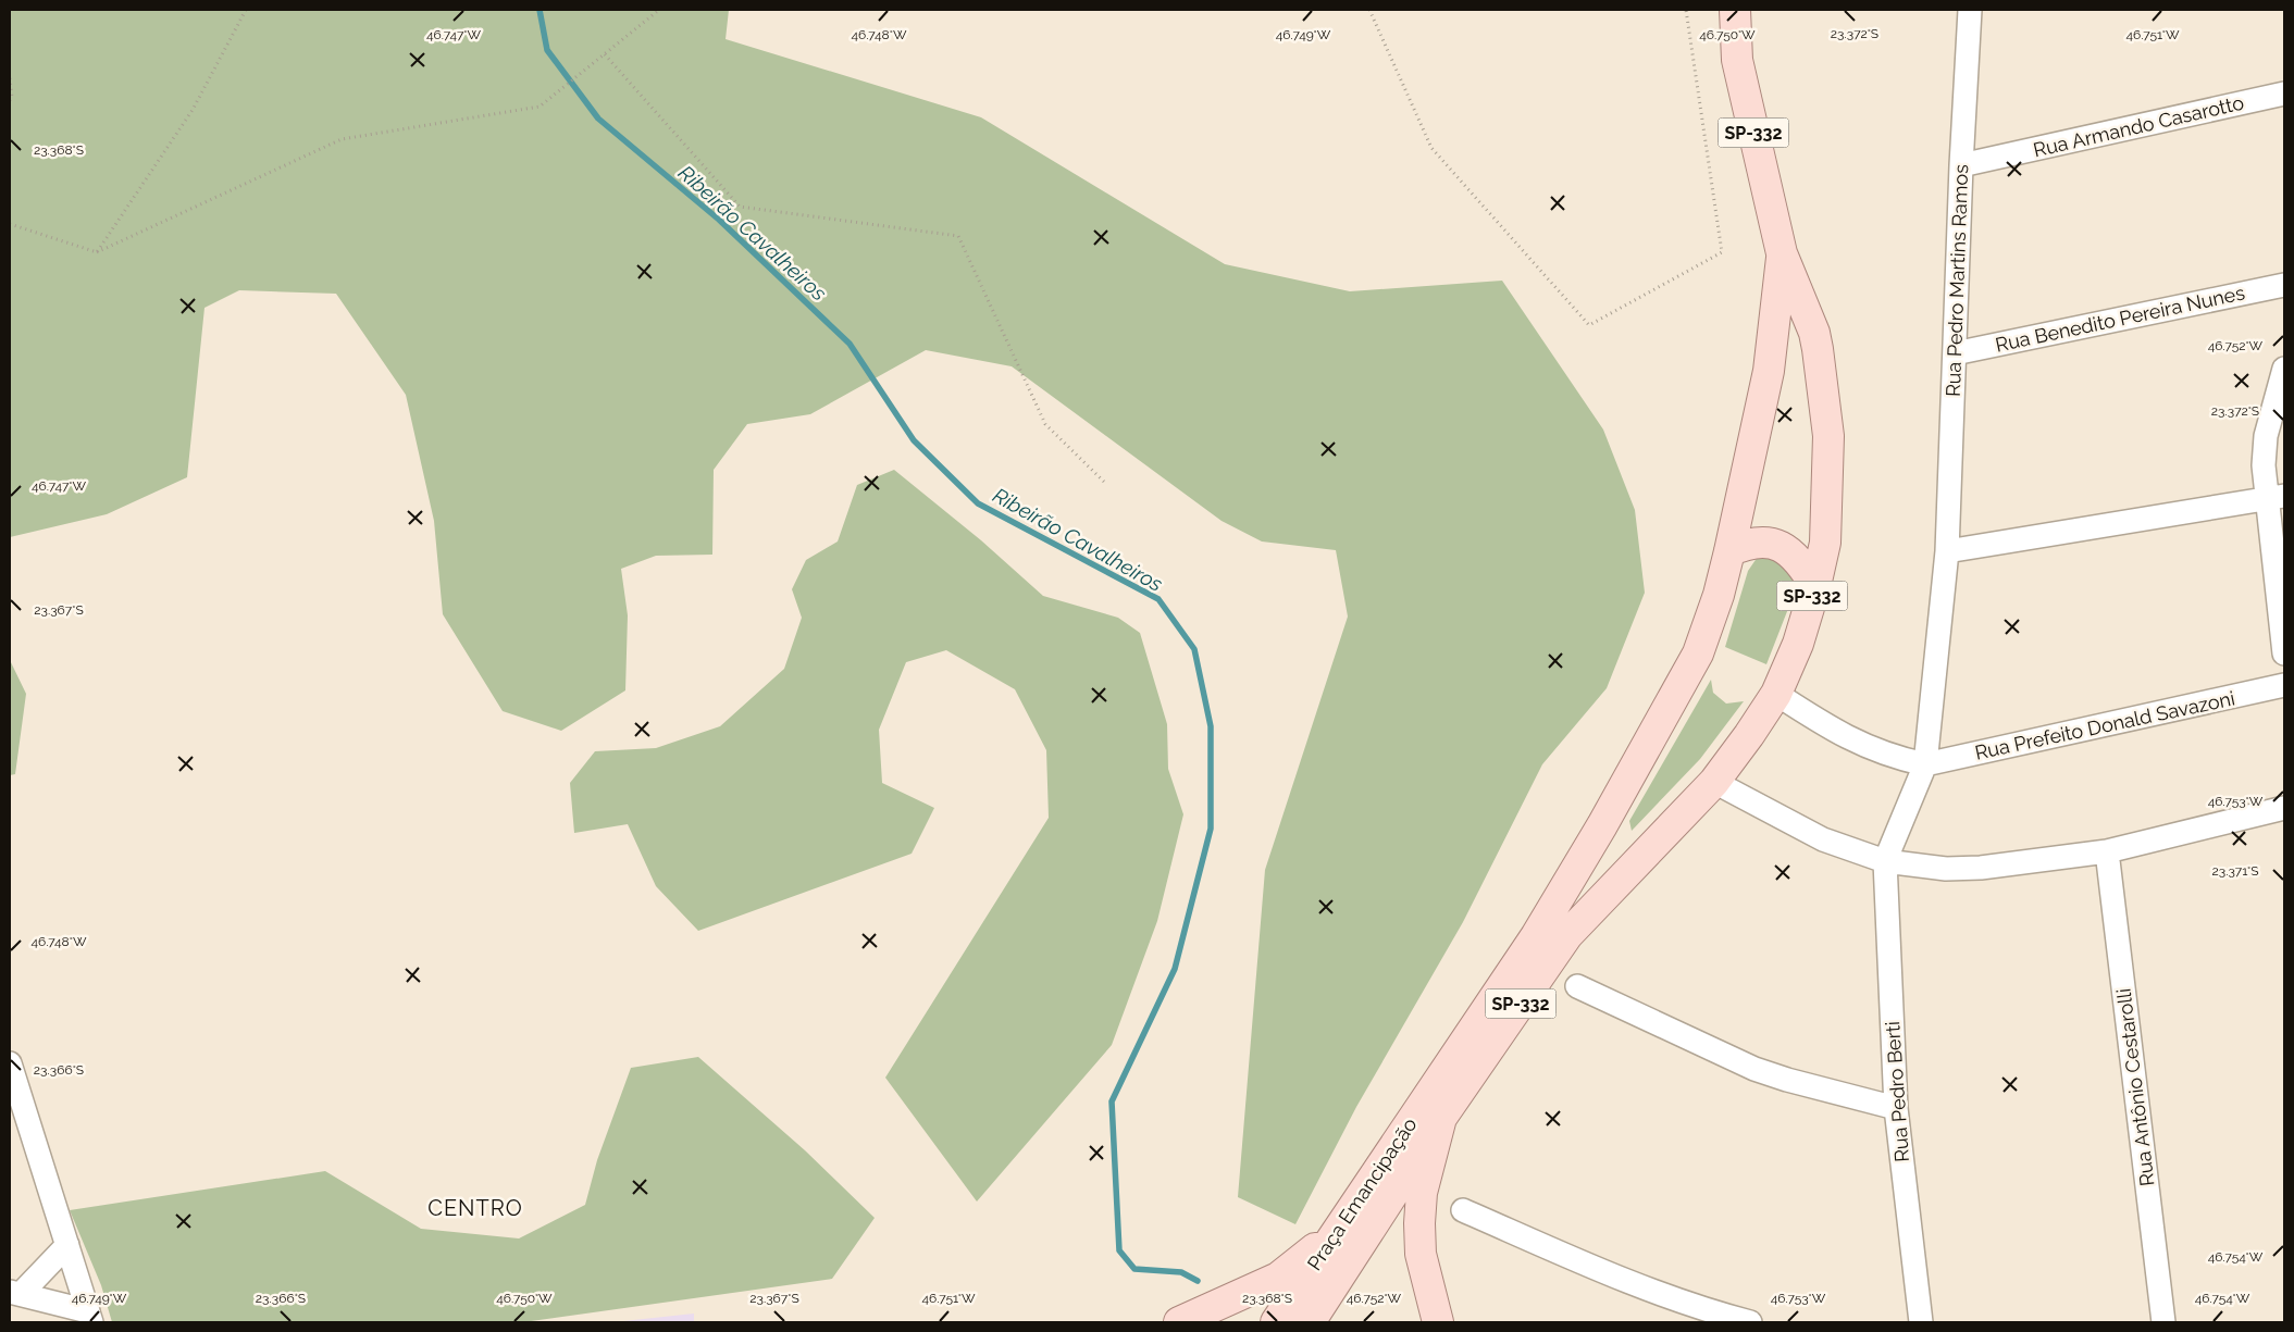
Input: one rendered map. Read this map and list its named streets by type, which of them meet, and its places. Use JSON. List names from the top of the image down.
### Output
{
  "streets": {
    "main road": ["SP-332", "Praça Emancipação"],
    "street": [
      "Rua Armando Casarotto",
      "Rua Pedro Martins Ramos",
      "Rua Benedito Pereira Nunes",
      "Rua Prefeito Donald Savazoni",
      "Rua Antônio Cestarolli",
      "Rua Pedro Berti"
    ]
  },
  "crossings": [
    ["Rua Armando Casarotto", "Rua Pedro Martins Ramos"],
    ["SP-332", "Praça Emancipação"],
    ["Rua Pedro Martins Ramos", "Rua Benedito Pereira Nunes"],
    ["Rua Pedro Martins Ramos", "Rua Prefeito Donald Savazoni"],
    ["Rua Pedro Martins Ramos", "Rua Pedro Berti"]
  ],
  "districts": ["CENTRO"],
  "water": ["Ribeirão Cavalheiros"],
  "coordinates": [
    "23.372°S",
    "46.747°W",
    "46.748°W",
    "46.749°W",
    "46.750°W",
    "46.751°W",
    "23.368°S",
    "46.752°W",
    "23.367°S",
    "46.753°W",
    "23.371°S",
    "23.366°S",
    "46.754°W"
  ]
}
